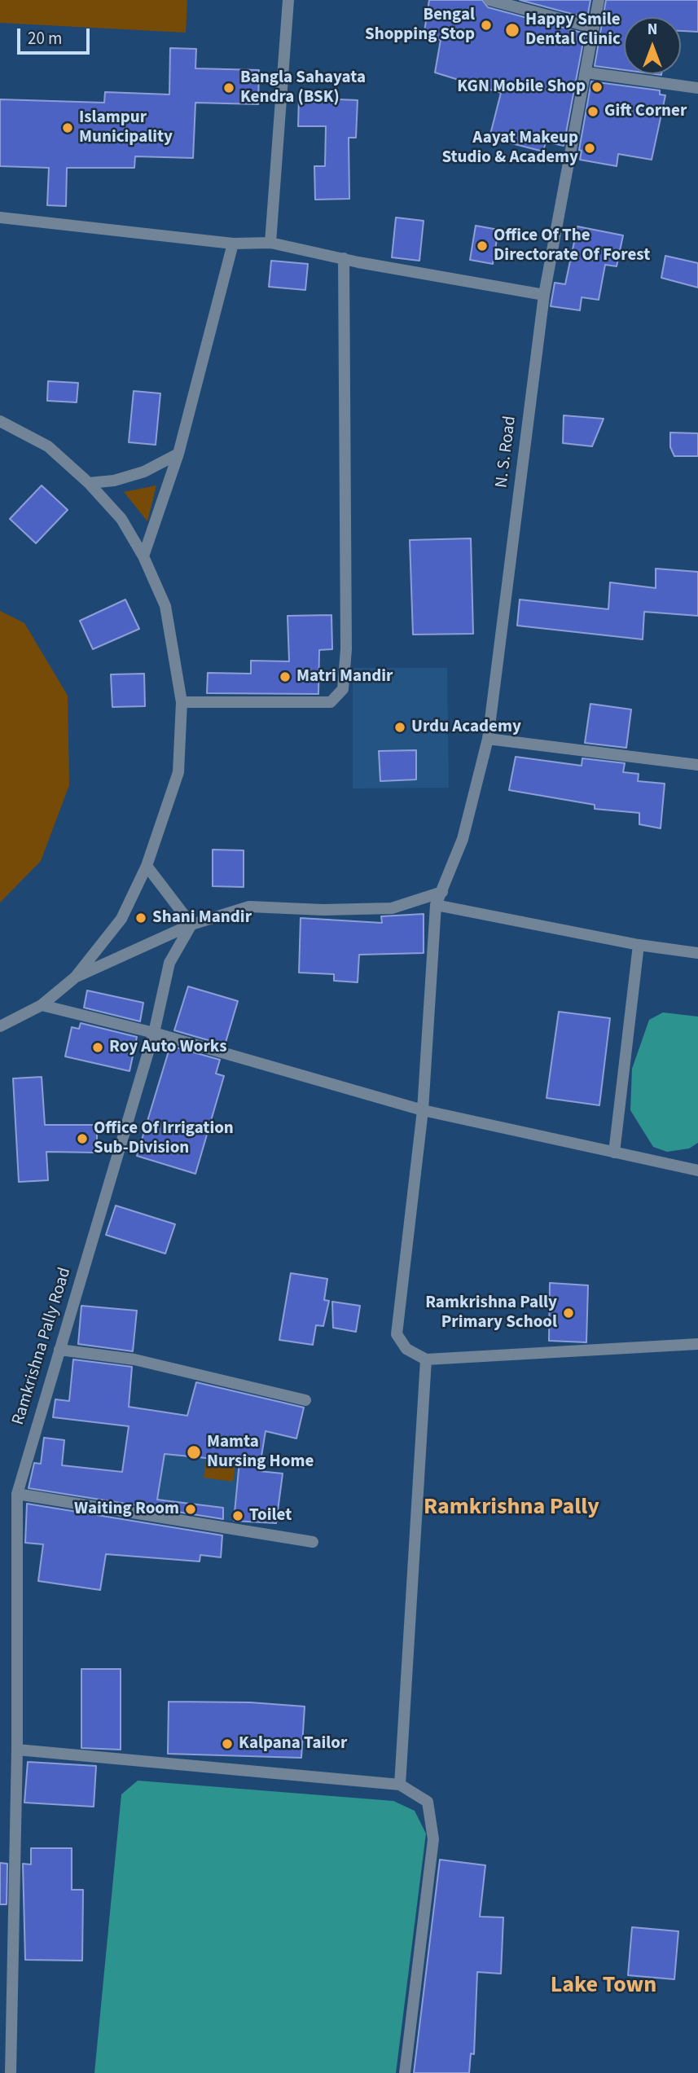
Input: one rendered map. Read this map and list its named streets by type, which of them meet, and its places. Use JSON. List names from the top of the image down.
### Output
{
  "streets": {
    "street": ["N. S. Road", "Ramkrishna Pally Road"]
  },
  "districts": ["Ramkrishna Pally", "Lake Town"],
  "places": [
    "Bengal Shopping Stop",
    "Happy Smile Dental Clinic",
    "KGN Mobile Shop",
    "Bangla Sahayata Kendra (BSK)",
    "Gift Corner",
    "Islampur Municipality",
    "Aayat Makeup Studio & Academy",
    "Office Of The Directorate Of Forest",
    "Matri Mandir",
    "Urdu Academy",
    "Shani Mandir",
    "Roy Auto Works",
    "Office Of Irrigation Sub-Division",
    "Ramkrishna Pally Primary School",
    "Mamta Nursing Home",
    "Waiting Room",
    "Toilet",
    "Kalpana Tailor"
  ],
  "scale_bar": "20 m",
  "north": "top"
}
